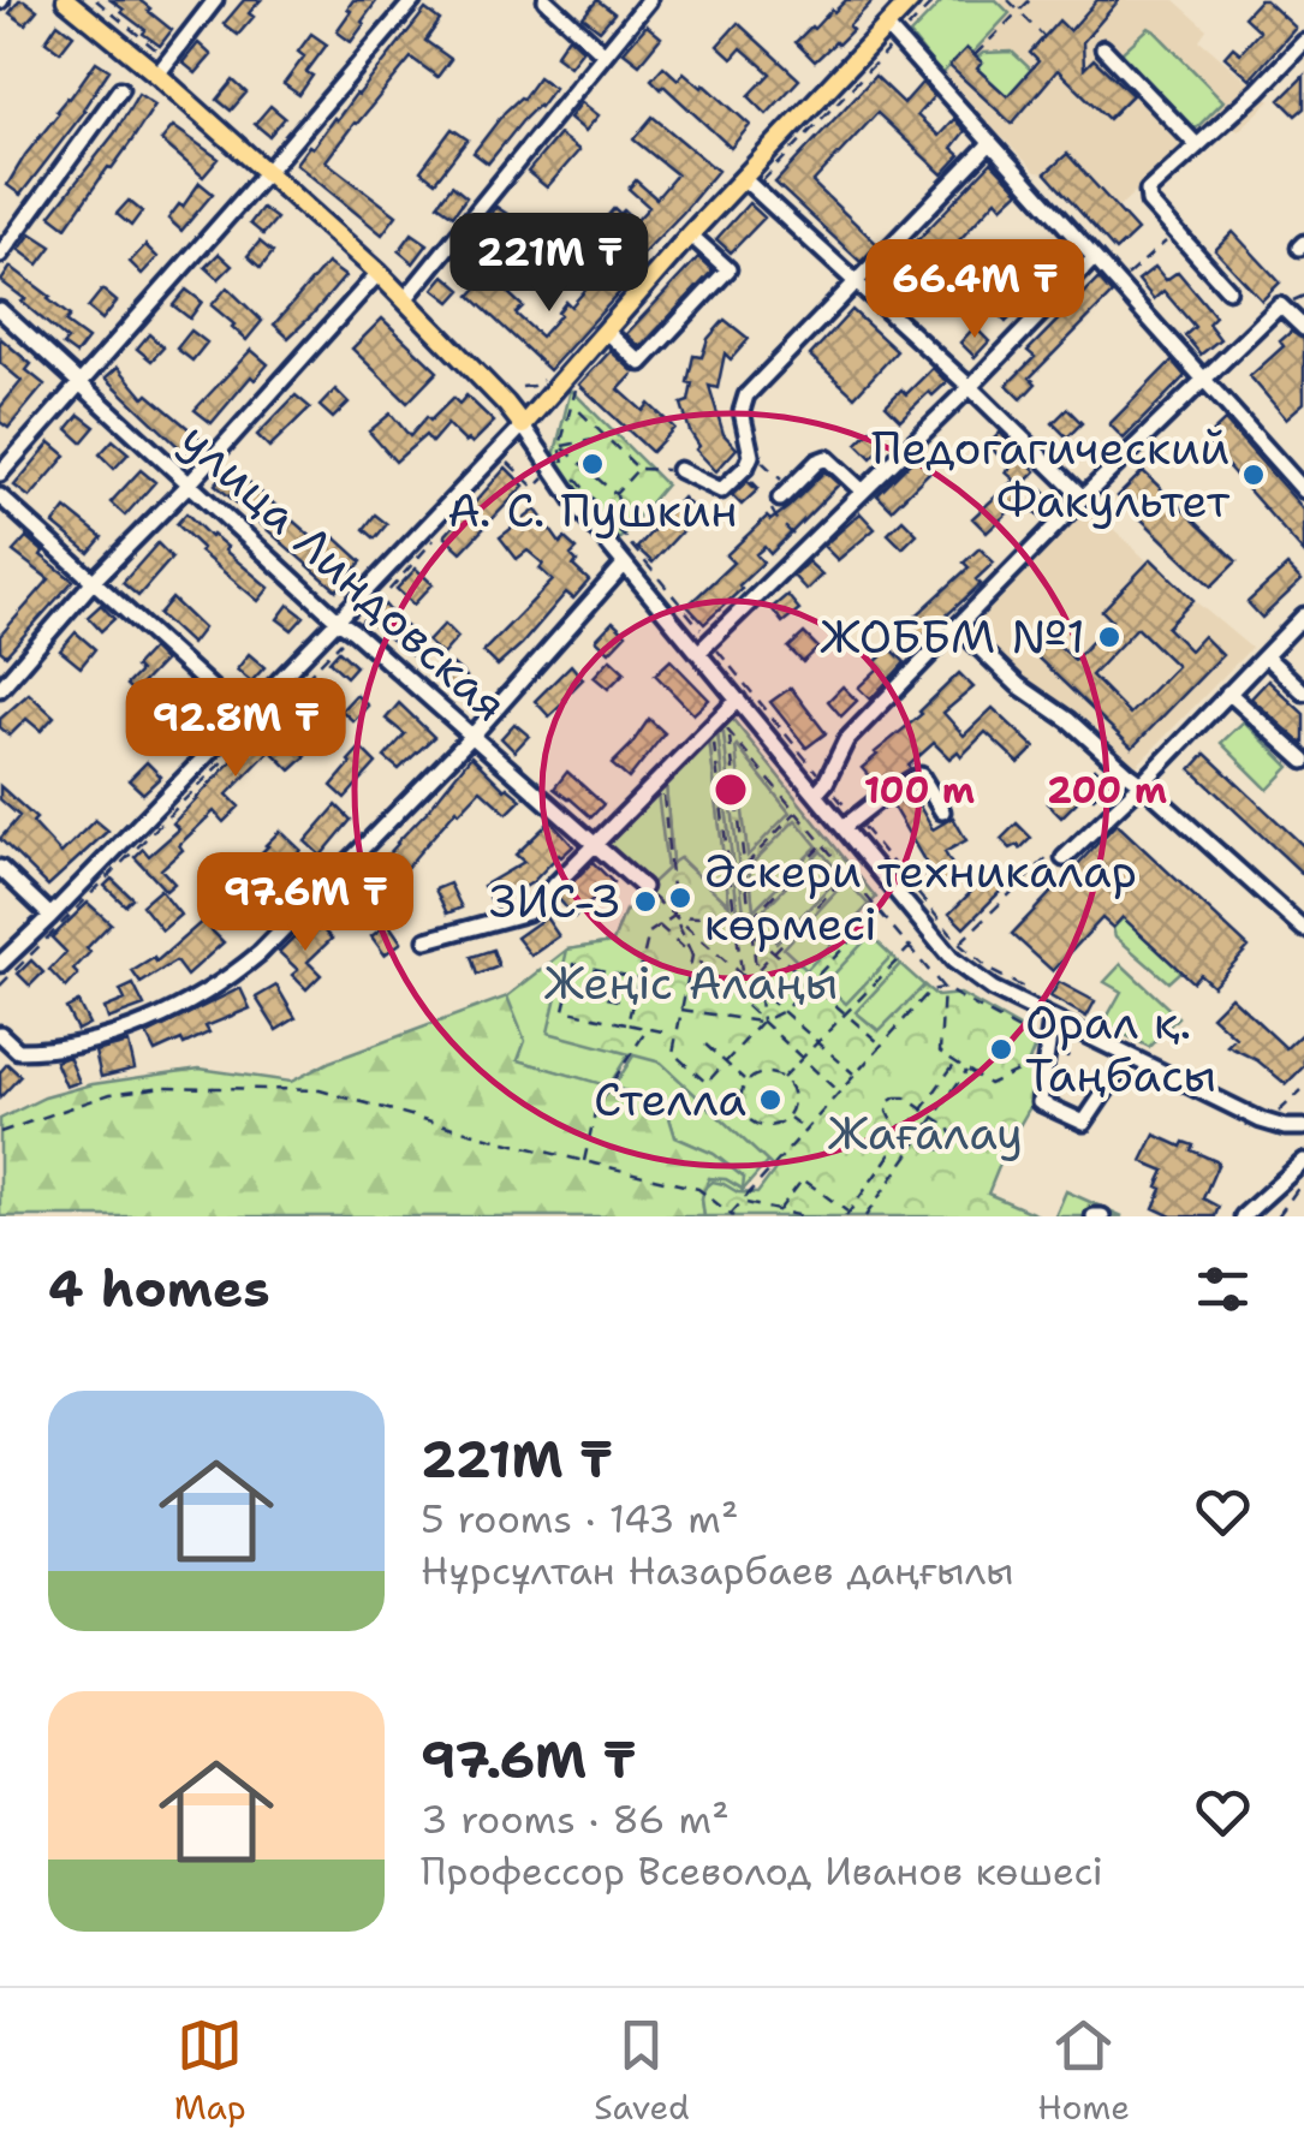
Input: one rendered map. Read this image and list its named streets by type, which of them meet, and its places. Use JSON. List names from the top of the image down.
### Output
{
  "streets": {
    "street": ["улица Линдовская"]
  },
  "parks": ["Жеңіс Алаңы", "Жағалау"],
  "places": [
    "А. С. Пушкин",
    "Педогагический Факультет",
    "ЖОББМ №1",
    "Әскери техникалар көрмесі",
    "ЗИС-3",
    "Орал қ. Таңбасы",
    "Стелла"
  ],
  "page": {
    "price": [
      "221M ₸",
      "66.4M ₸",
      "92.8M ₸",
      "97.6M ₸"
    ],
    "heading": "4 homes",
    "list": [
      {
        "name": "221M ₸",
        "note": "5 rooms · 143 m² · Нұрсұлтан Назарбаев даңғылы"
      },
      {
        "name": "97.6M ₸",
        "note": "3 rooms · 86 m² · Профессор Всеволод Иванов көшесі"
      }
    ],
    "tabs": ["Map", "Saved", "Home"]
  },
  "rings": ["100 m", "200 m"]
}
